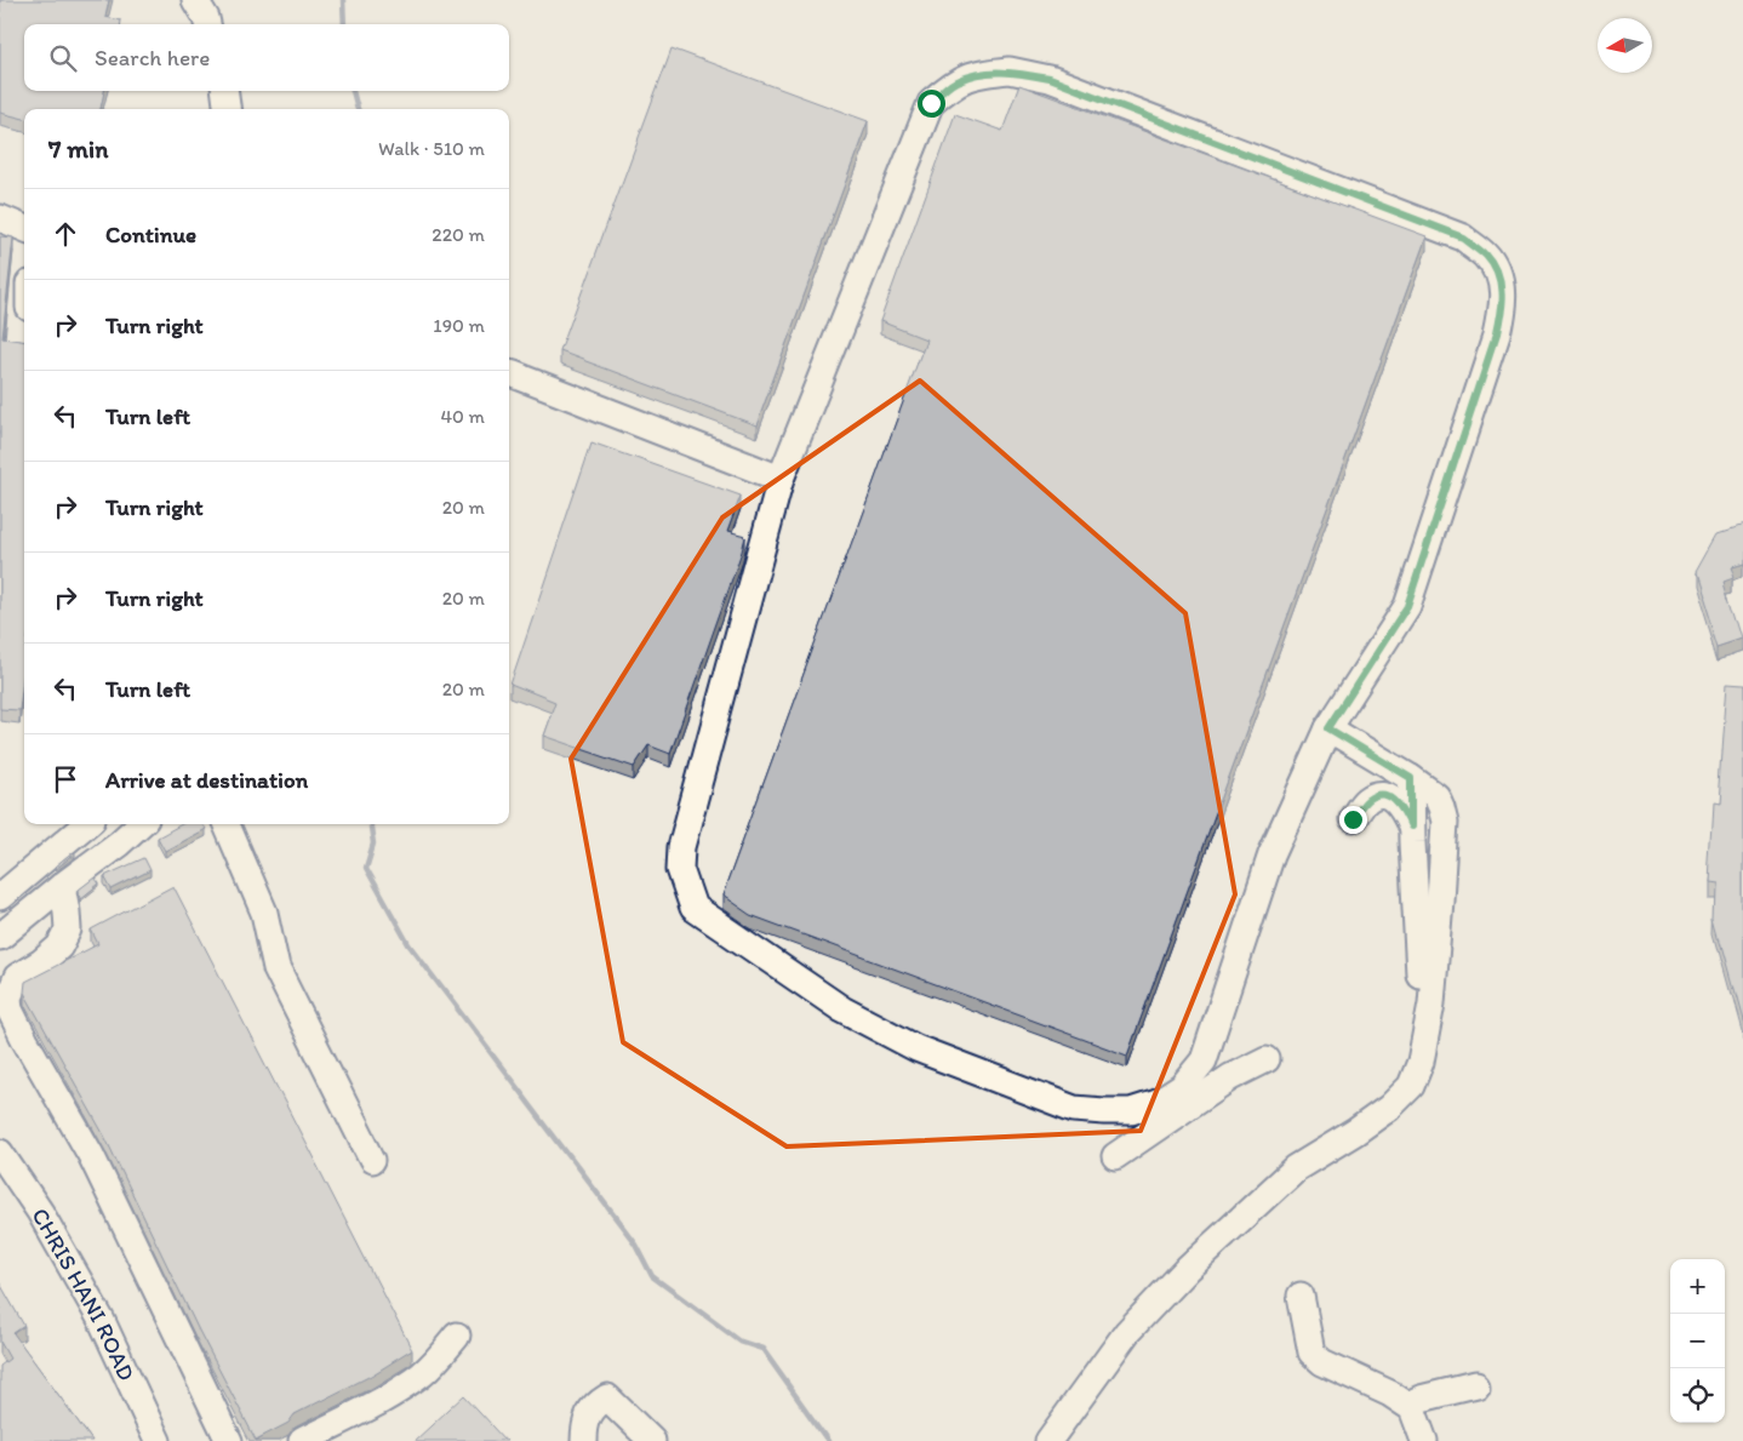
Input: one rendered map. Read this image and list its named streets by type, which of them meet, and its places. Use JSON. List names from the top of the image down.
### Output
{
  "streets": {
    "street": ["CHRIS HANI ROAD"]
  },
  "north": "left",
  "page": {
    "search": "Search here",
    "heading": ["7 min", "Walk · 510 m"],
    "list": [
      ["Continue", "220 m"],
      ["Turn right", "190 m"],
      ["Turn left", "40 m"],
      ["Turn right", "20 m"],
      ["Turn right", "20 m"],
      ["Turn left", "20 m"],
      "Arrive at destination"
    ],
    "map_buttons": ["+", "−"]
  }
}
